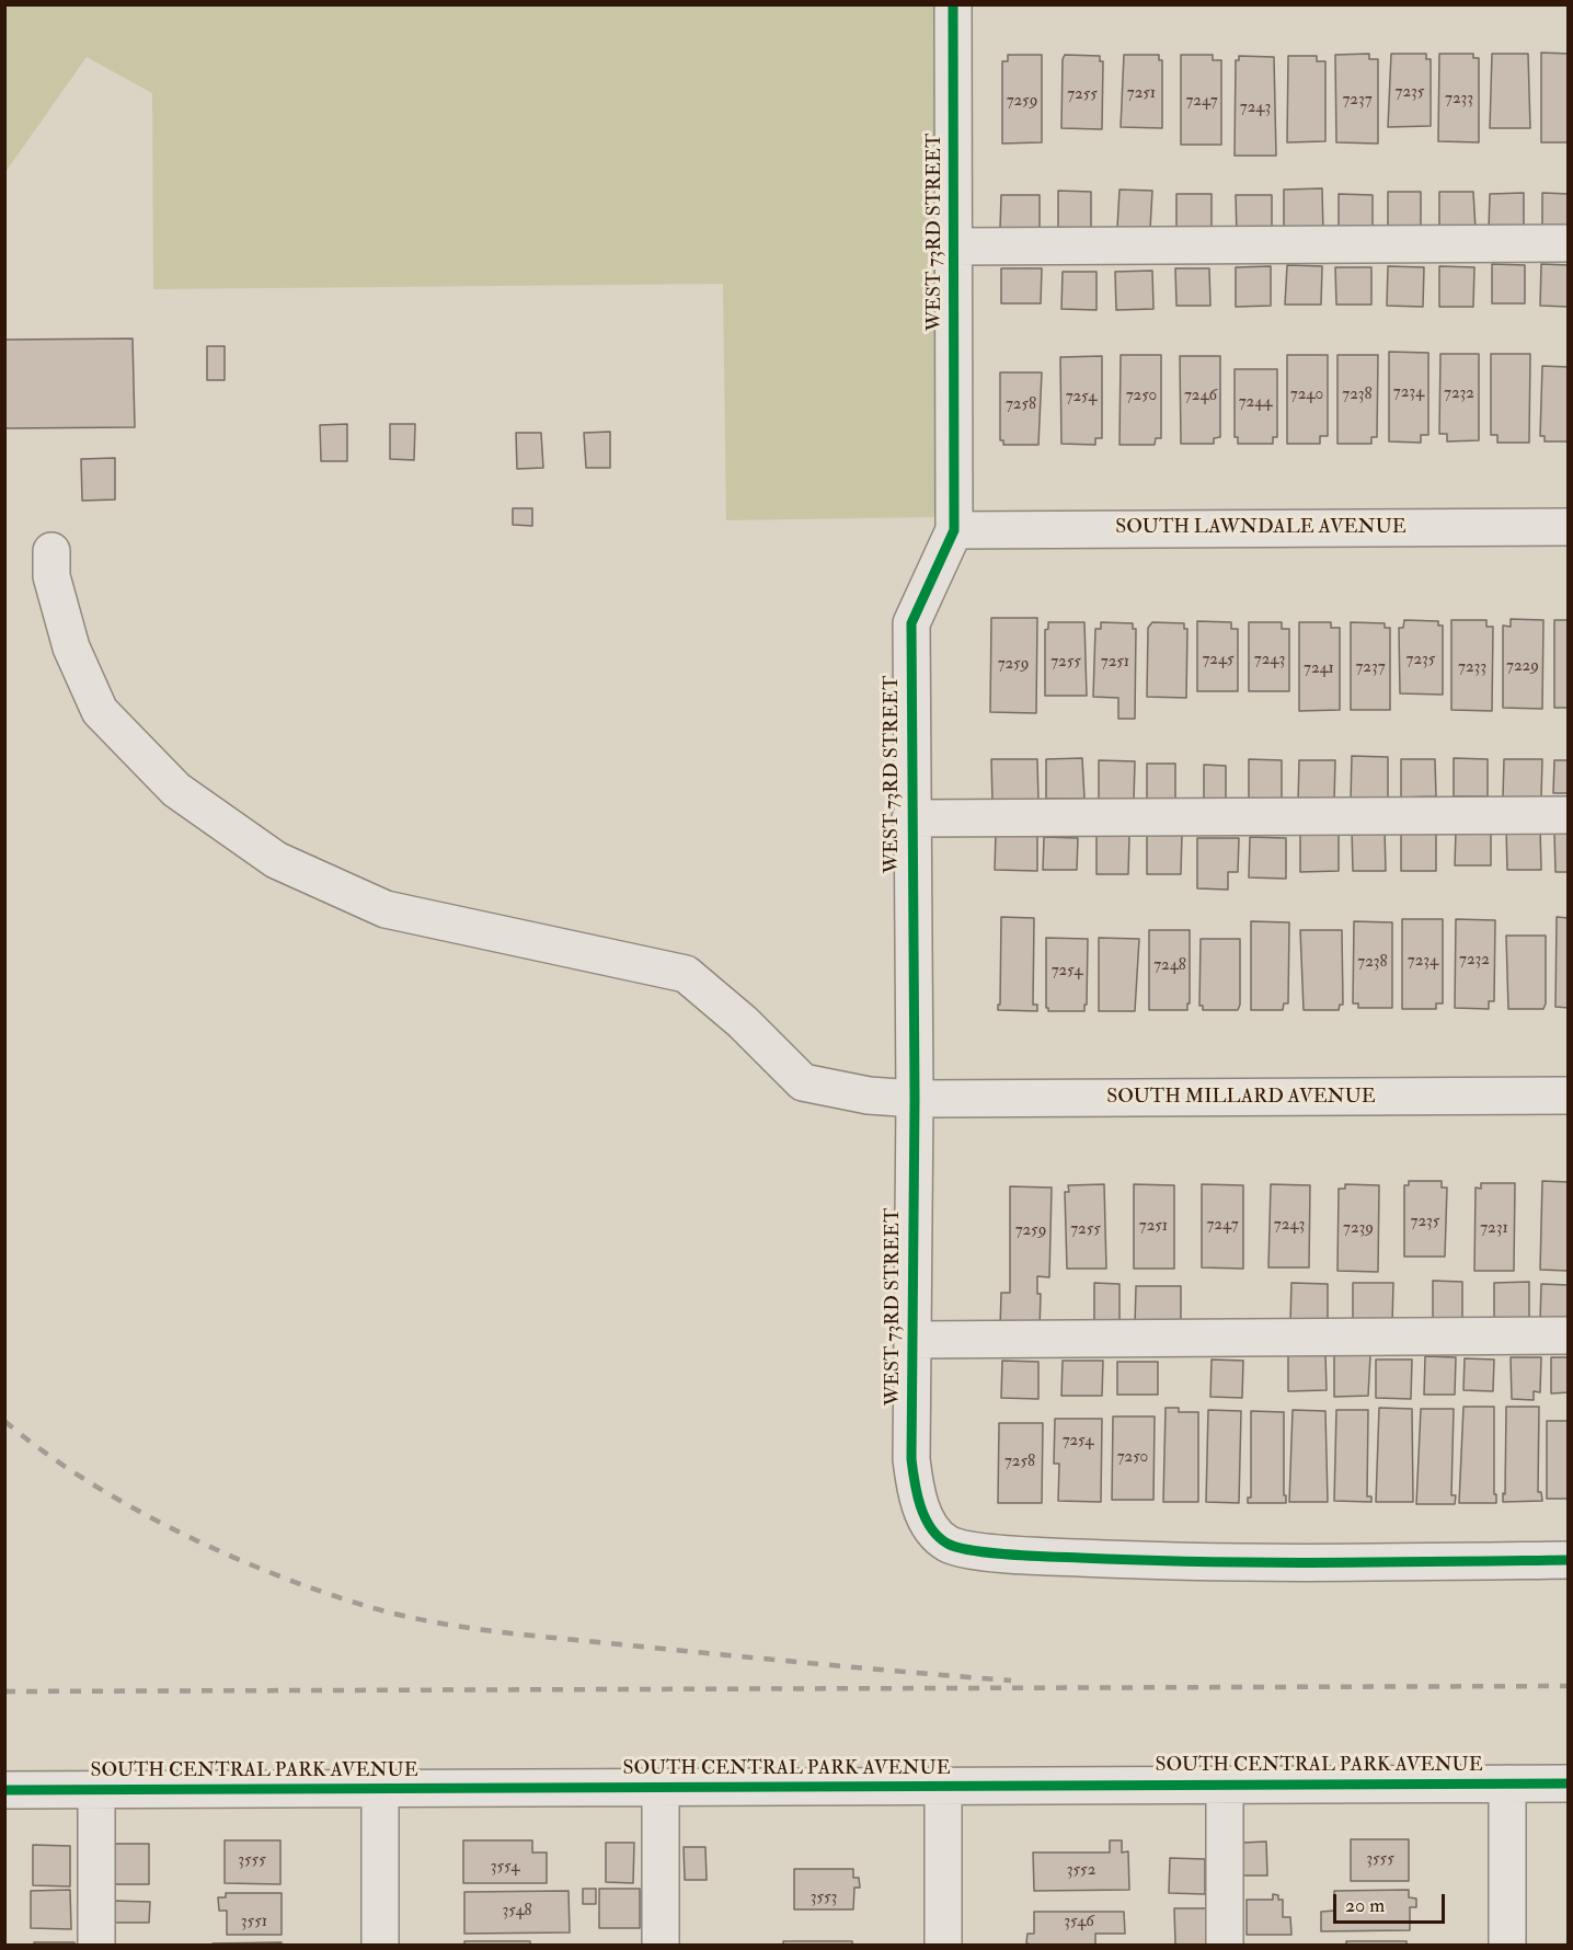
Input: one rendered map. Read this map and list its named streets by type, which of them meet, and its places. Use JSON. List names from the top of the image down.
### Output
{
  "streets": {
    "street": [
      "WEST 73RD STREET",
      "SOUTH LAWNDALE AVENUE",
      "SOUTH MILLARD AVENUE",
      "SOUTH CENTRAL PARK AVENUE"
    ]
  },
  "crossings": [
    ["WEST 73RD STREET", "SOUTH LAWNDALE AVENUE"],
    ["WEST 73RD STREET", "SOUTH MILLARD AVENUE"]
  ],
  "house_numbers": [
    "7235",
    "7251",
    "7255",
    "7233",
    "7237",
    "7259",
    "7247",
    "7243",
    "7234",
    "7232",
    "7240",
    "7238",
    "7250",
    "7246",
    "7254",
    "7244",
    "7258",
    "7245",
    "7243",
    "7235",
    "7255",
    "7251",
    "7259",
    "7229",
    "7237",
    "7233",
    "7241",
    "7232",
    "7234",
    "7238",
    "7248",
    "7254",
    "7235",
    "7247",
    "7243",
    "7251",
    "7239",
    "7231",
    "7255",
    "7259",
    "7254",
    "7250",
    "7258",
    "3555",
    "3555",
    "3554",
    "3552",
    "3553",
    "3548",
    "3551",
    "3546"
  ],
  "scale_bar": "20 m"
}
